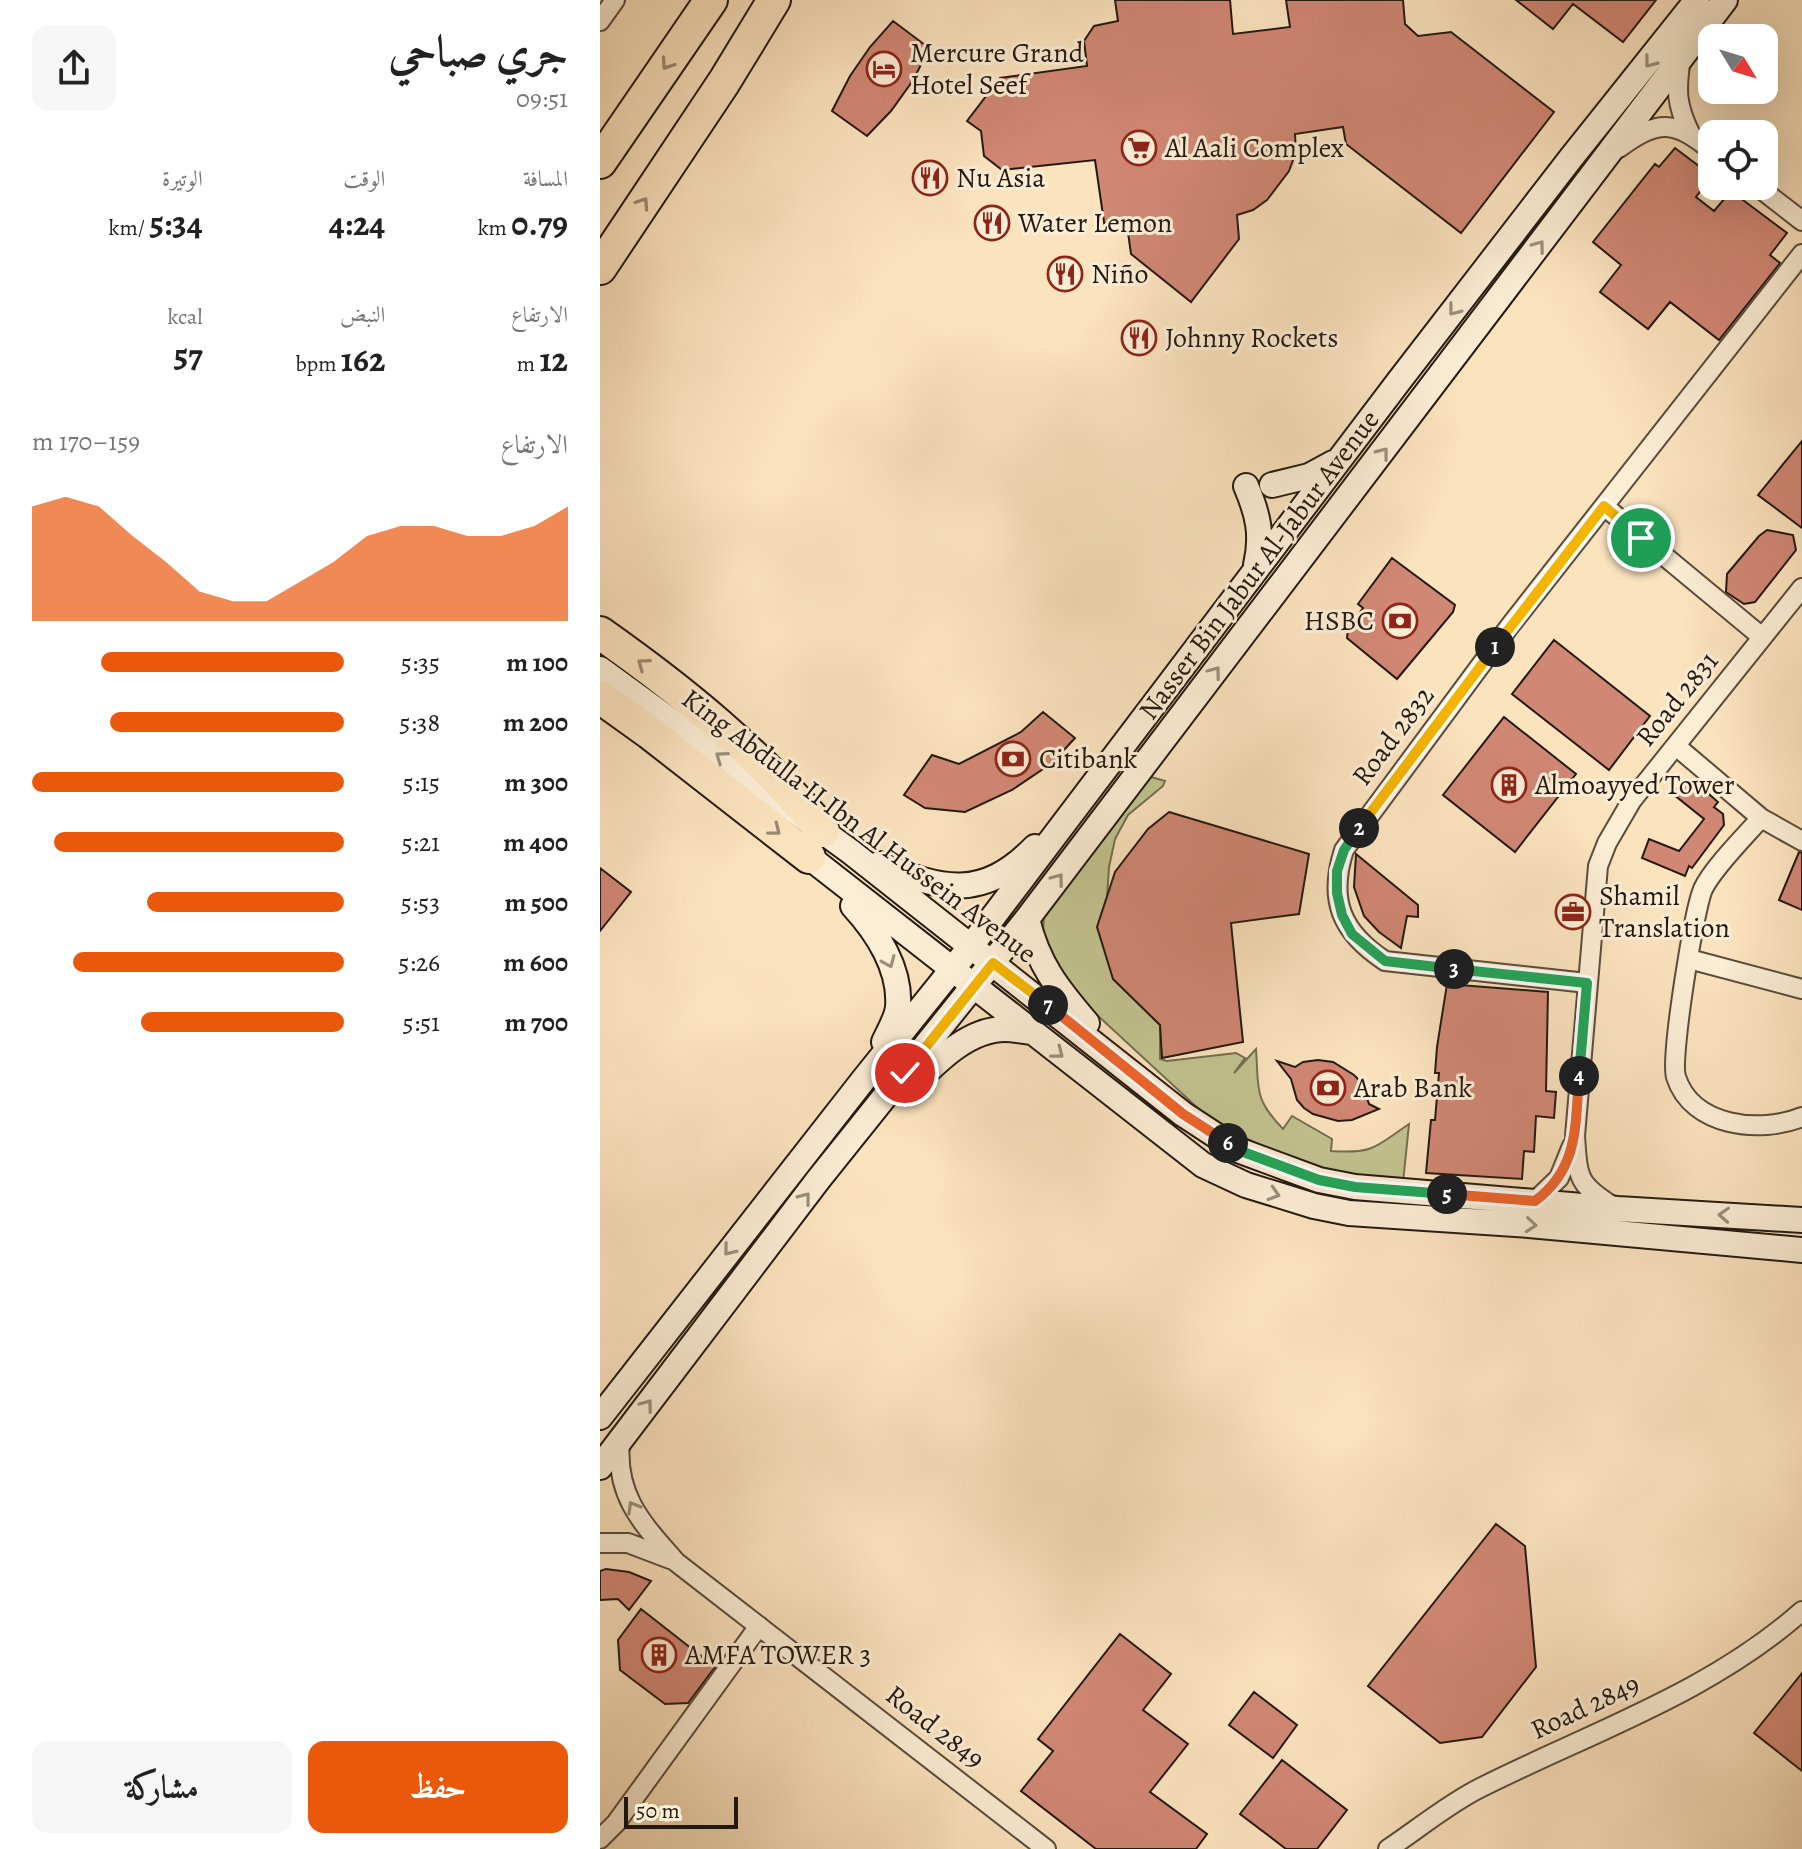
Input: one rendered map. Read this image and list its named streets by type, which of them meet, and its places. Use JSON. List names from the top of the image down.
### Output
{
  "streets": {
    "main road": ["Nasser Bin Jabur Al-Jabur Avenue", "King Abdulla II Ibn Al Hussein Avenue"],
    "street": ["Road 2831", "Road 2832", "Road 2849"]
  },
  "crossings": [
    ["Nasser Bin Jabur Al-Jabur Avenue", "King Abdulla II Ibn Al Hussein Avenue"],
    ["Nasser Bin Jabur Al-Jabur Avenue", "Road 2849"],
    ["Road 2831", "Road 2832"],
    ["Road 2831", "King Abdulla II Ibn Al Hussein Avenue"]
  ],
  "places": {
    "hotel": ["Mercure Grand Hotel Seef"],
    "supermarket": ["Al Aali Complex"],
    "restaurant": [
      "Nu Asia",
      "Water Lemon",
      "Niño",
      "Johnny Rockets"
    ],
    "bank": ["HSBC", "Citibank", "Arab Bank"],
    "building": ["Almoayyed Tower", "AMFA TOWER 3"],
    "office": ["Shamil Translation"]
  },
  "scale_bar": "50 m",
  "north": "bottom right",
  "page": {
    "heading": ["جري صباحي", "09:51"],
    "stats": [
      ["المسافة", "0.79 km"],
      ["الوقت", "4:24"],
      ["الوتيرة", "5:34 /km"],
      ["الارتفاع", "12 m"],
      ["النبض", "162 bpm"],
      ["kcal", "57"]
    ],
    "chart": ["الارتفاع", "159–170 m"],
    "pins": [
      "1",
      "2",
      "3",
      "7",
      "4",
      "6",
      "5"
    ],
    "list": [
      {
        "name": "100 m",
        "note": "5:35"
      },
      {
        "name": "200 m",
        "note": "5:38"
      },
      {
        "name": "300 m",
        "note": "5:15"
      },
      {
        "name": "400 m",
        "note": "5:21"
      },
      {
        "name": "500 m",
        "note": "5:53"
      },
      {
        "name": "600 m",
        "note": "5:26"
      },
      {
        "name": "700 m",
        "note": "5:51"
      }
    ],
    "buttons": ["حفظ", "مشاركة"],
    "scale": "50 m"
  }
}
